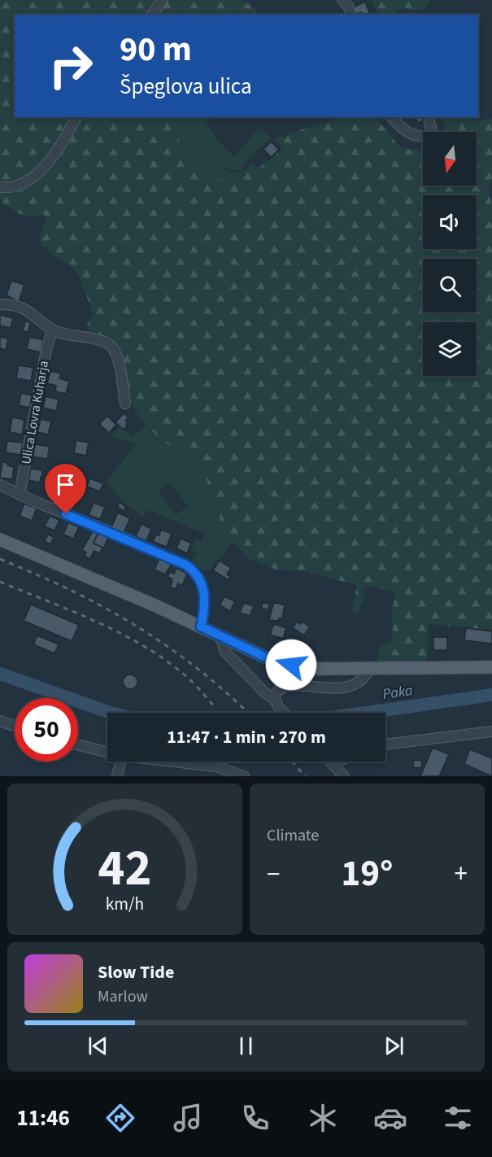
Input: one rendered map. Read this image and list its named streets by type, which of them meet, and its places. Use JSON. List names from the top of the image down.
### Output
{
  "streets": {
    "street": ["Ulica Lovra Kuharja"]
  },
  "water": ["Paka"],
  "north": "bottom",
  "page": {
    "turn": ["90 m", "Špeglova ulica"],
    "limit": "50",
    "trip": "11:47 · 1 min · 270 m",
    "tile": "Climate",
    "heat": ["−", "19°", "+"],
    "song": ["Slow Tide", "Marlow"],
    "tabs": "11:46",
    "gauge": ["42", "km/h"]
  }
}
